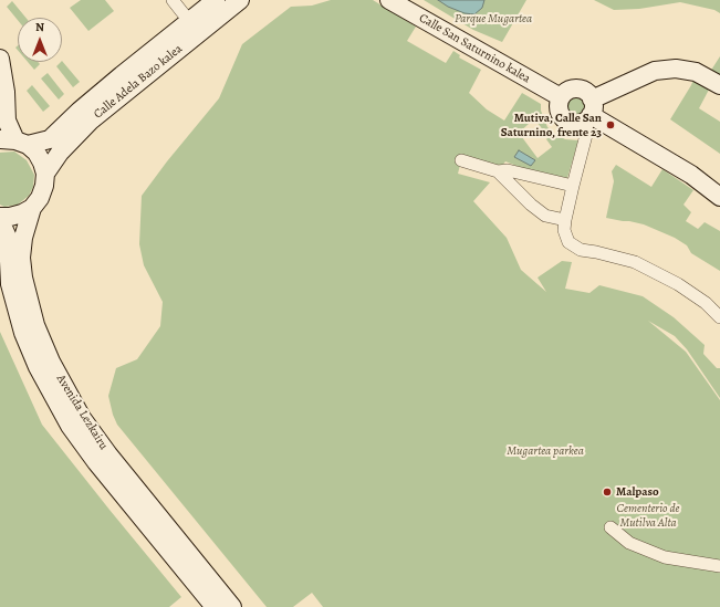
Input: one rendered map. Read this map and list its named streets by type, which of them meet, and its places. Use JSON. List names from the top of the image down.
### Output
{
  "streets": {
    "street": ["Calle San Saturnino kalea", "Calle Adela Bazo kalea", "Avenida Lezkairu"]
  },
  "crossings": [
    ["Calle Adela Bazo kalea", "Avenida Lezkairu"]
  ],
  "parks": ["Parque Mugartea", "Mugartea parkea", "Cementerio de Mutilva Alta"],
  "places": ["Mutiva, Calle San Saturnino, frente 23", "Malpaso"],
  "north": "top"
}
